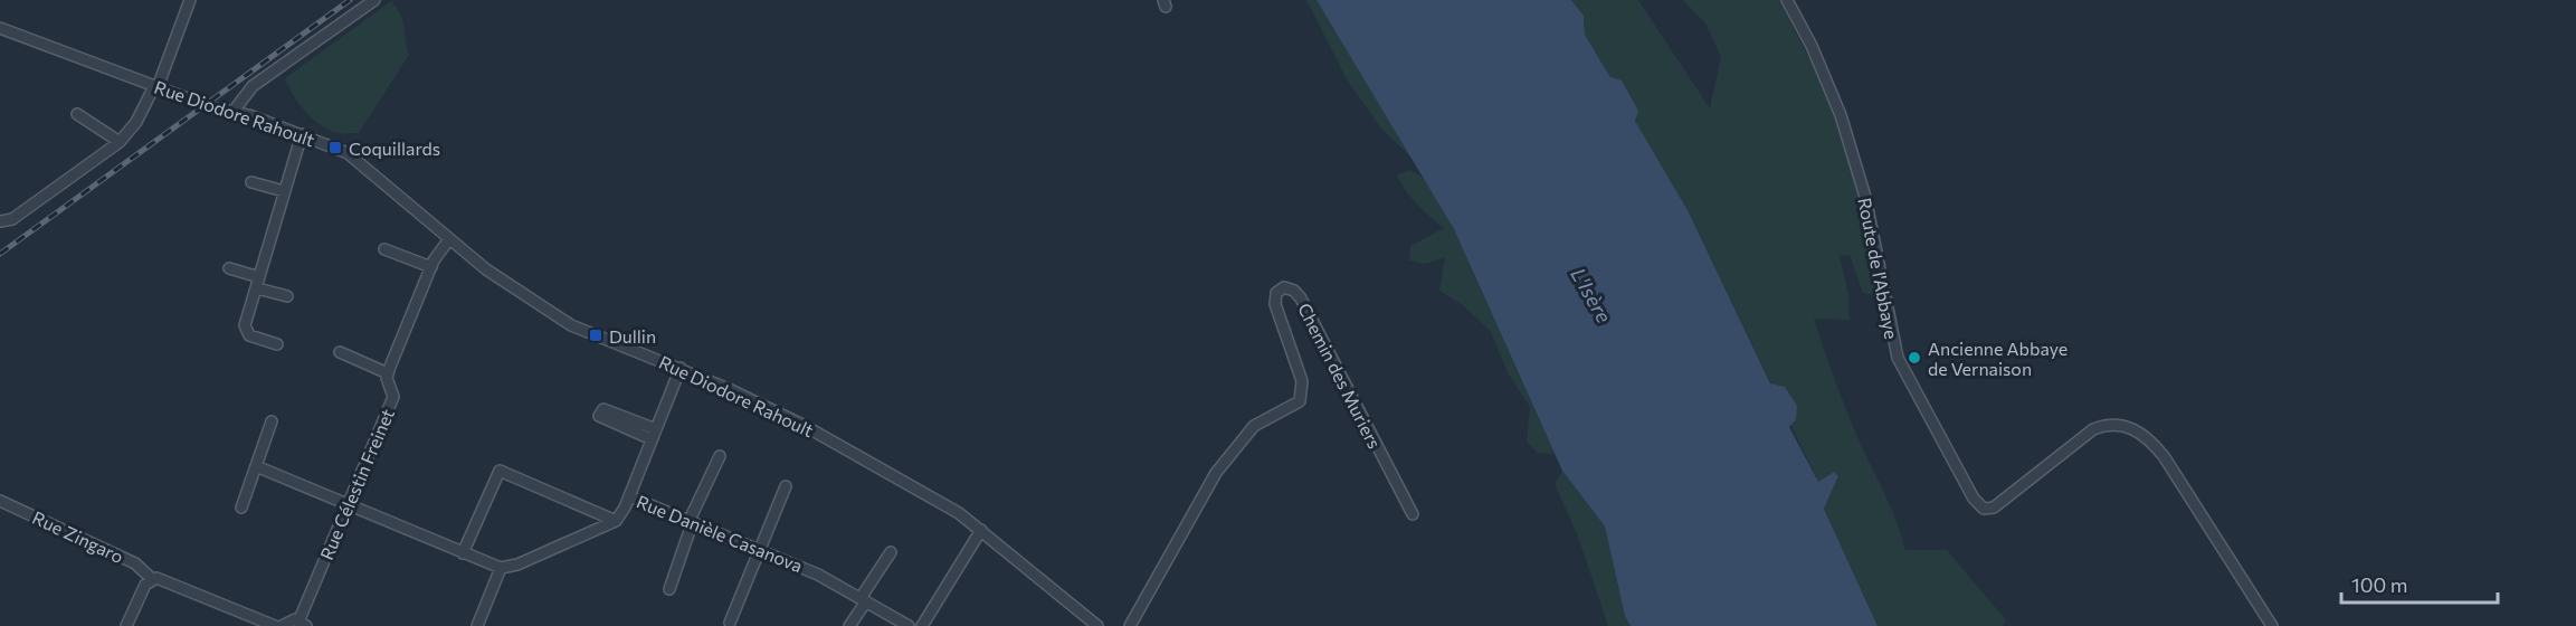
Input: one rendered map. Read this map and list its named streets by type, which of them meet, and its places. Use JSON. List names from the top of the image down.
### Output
{
  "streets": {
    "street": [
      "Rue Diodore Rahoult",
      "Route de l'Abbaye",
      "Chemin des Muriers",
      "Rue Célestin Freinet",
      "Rue Danièle Casanova",
      "Rue Zingaro"
    ]
  },
  "crossings": [
    ["Rue Diodore Rahoult", "Rue Célestin Freinet"]
  ],
  "water": ["L'Isère"],
  "places": {
    "transit": ["Coquillards", "Dullin"],
    "other": ["Ancienne Abbaye de Vernaison"]
  },
  "scale_bar": "100 m"
}
